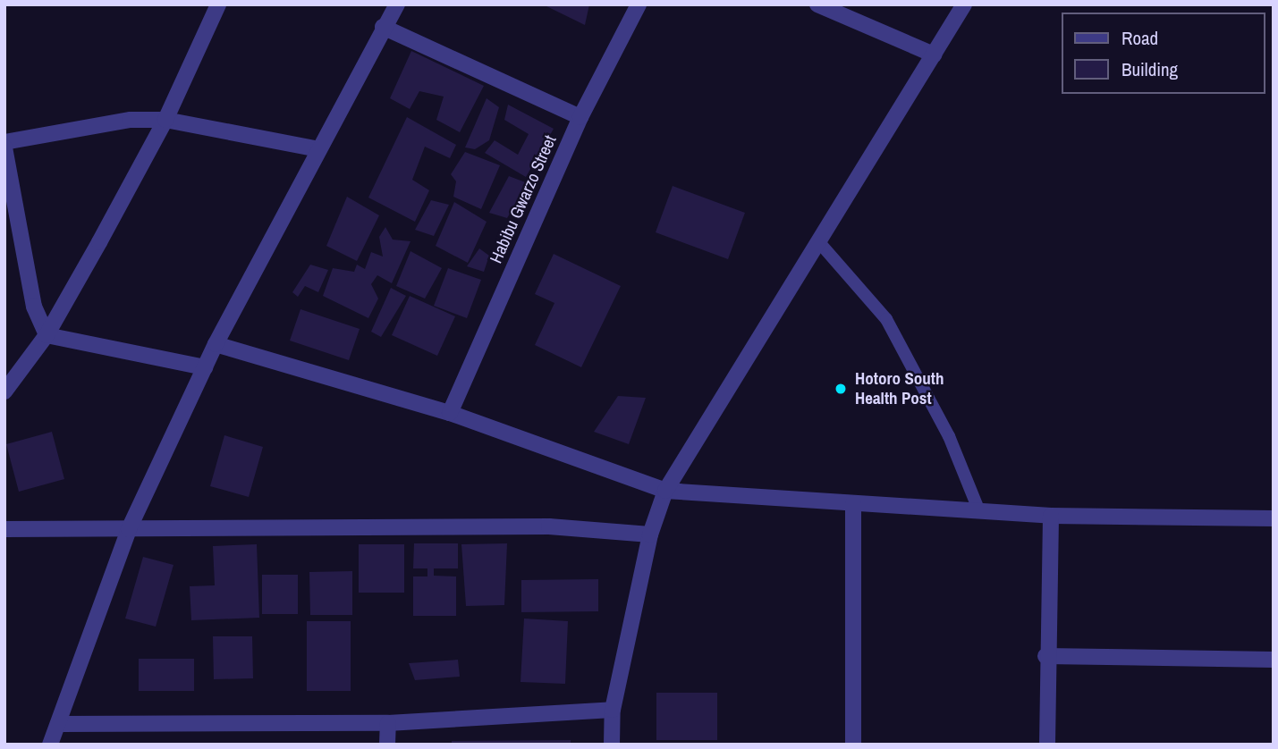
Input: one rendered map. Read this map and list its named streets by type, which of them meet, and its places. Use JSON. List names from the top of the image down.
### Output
{
  "streets": {
    "street": ["Habibu Gwarzo Street"]
  },
  "places": ["Hotoro South Health Post"],
  "legend": ["Road", "Building"]
}
